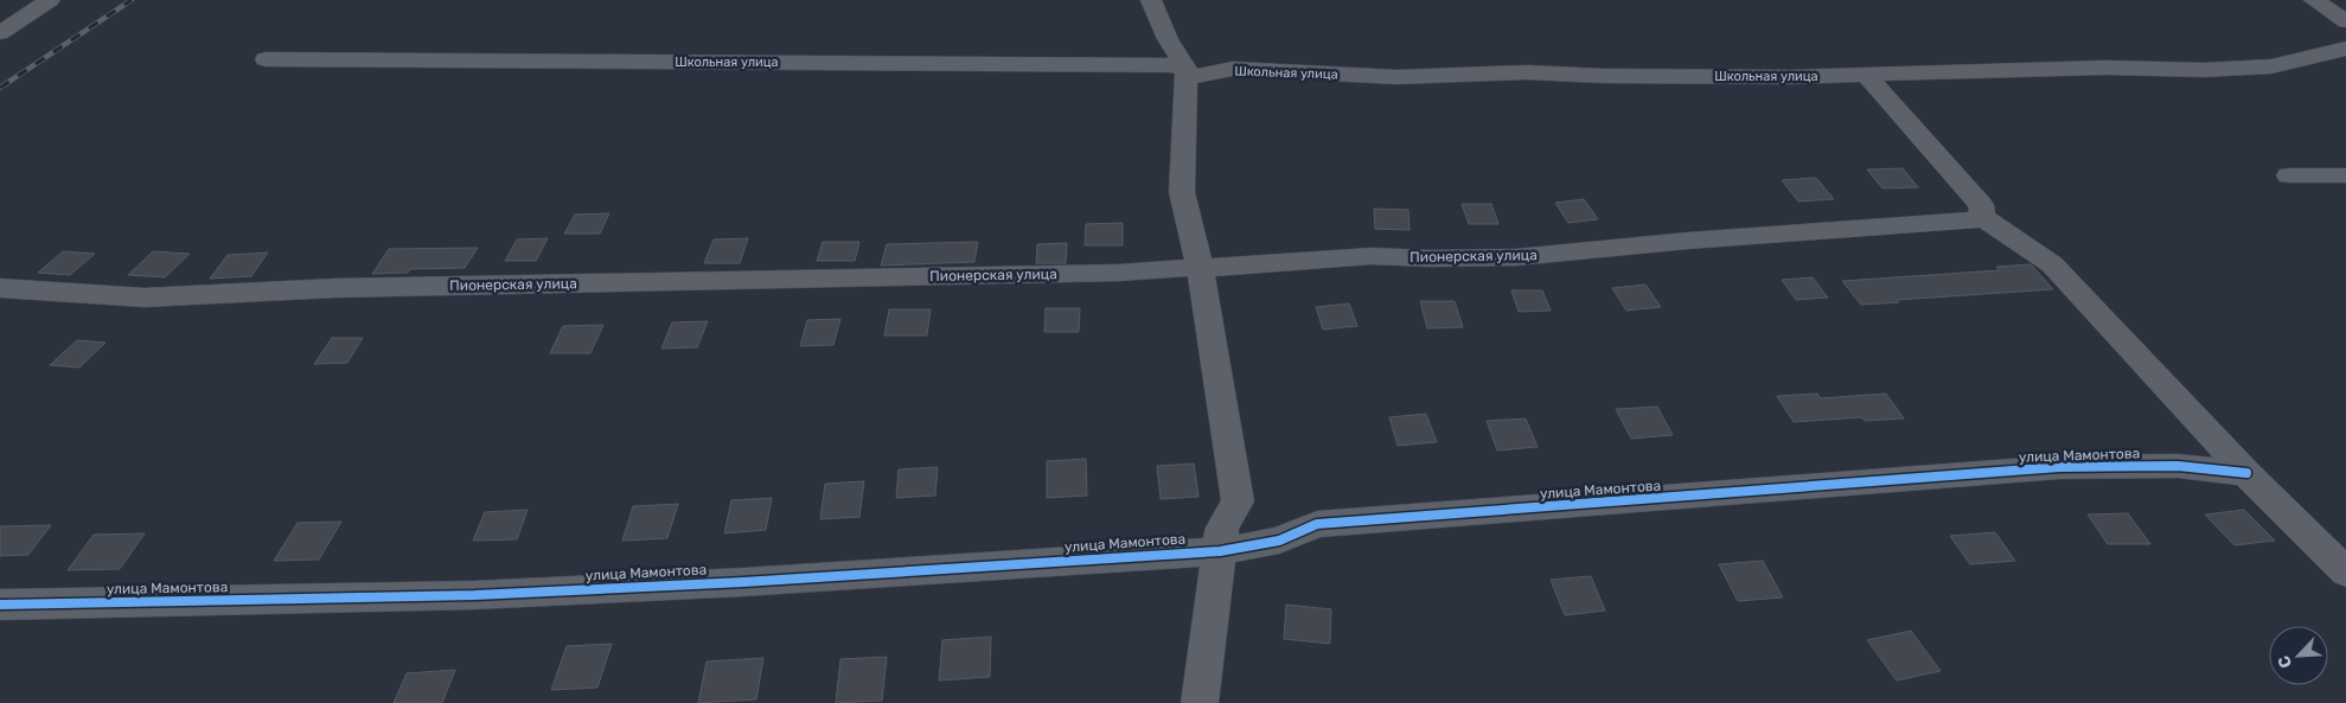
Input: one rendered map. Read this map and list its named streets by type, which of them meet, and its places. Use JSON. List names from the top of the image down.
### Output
{
  "streets": {
    "street": ["Школьная улица", "Пионерская улица", "улица Мамонтова"]
  },
  "north": "bottom left"
}
